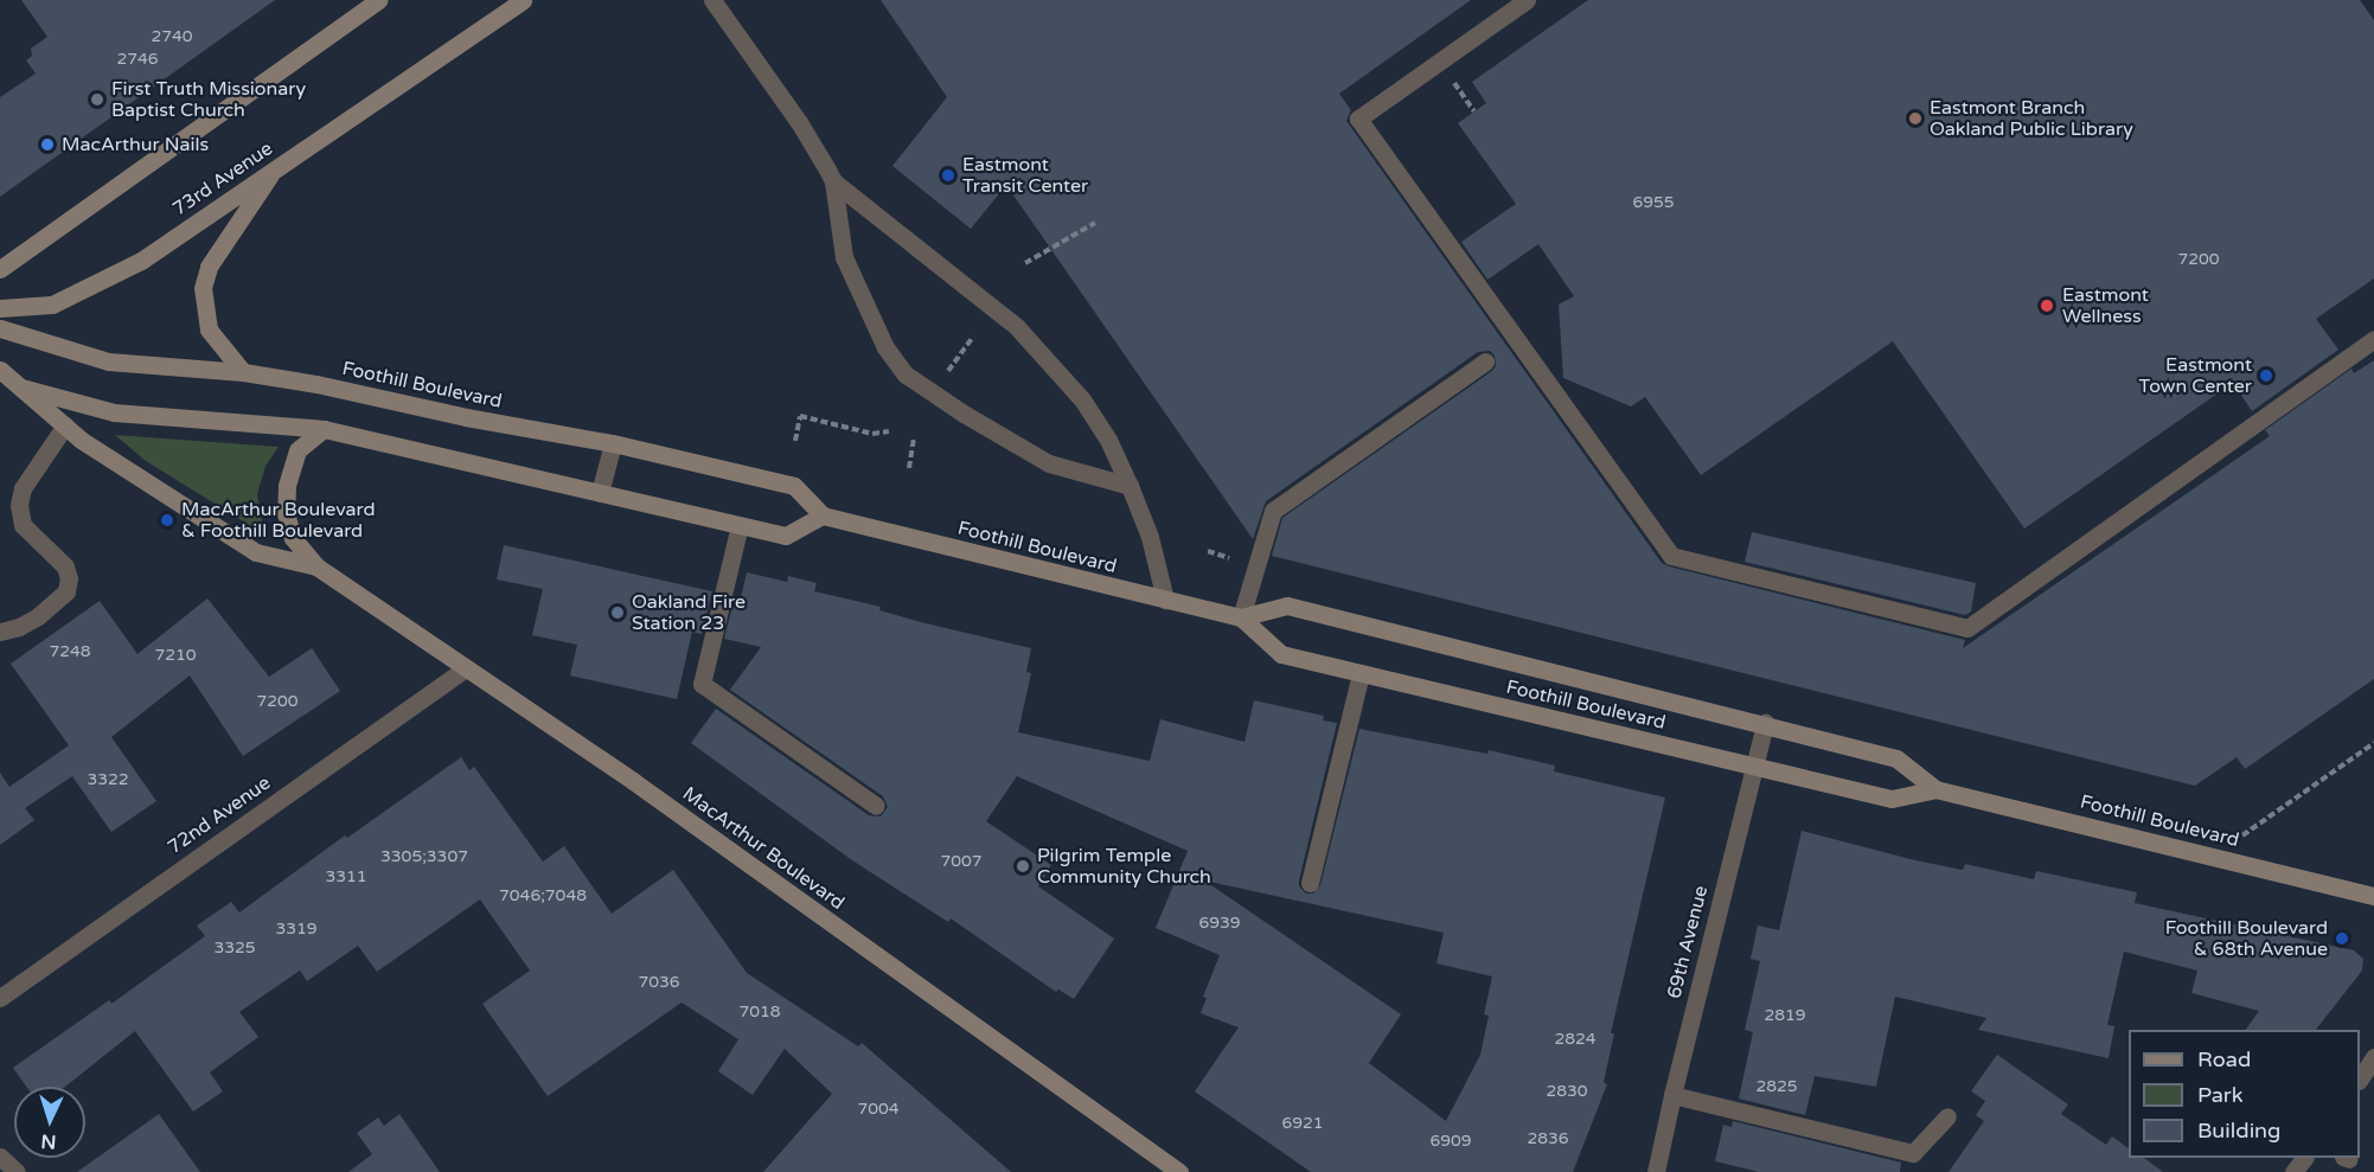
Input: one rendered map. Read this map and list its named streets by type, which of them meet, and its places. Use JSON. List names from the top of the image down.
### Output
{
  "streets": {
    "main road": ["73rd Avenue", "Foothill Boulevard", "MacArthur Boulevard"],
    "street": ["72nd Avenue", "69th Avenue"]
  },
  "crossings": [
    ["Foothill Boulevard", "69th Avenue"],
    ["72nd Avenue", "MacArthur Boulevard"]
  ],
  "places": [
    "First Truth Missionary Baptist Church",
    "Eastmont Branch Oakland Public Library",
    "MacArthur Nails",
    "Eastmont Transit Center",
    "Eastmont Wellness",
    "Eastmont Town Center",
    "MacArthur Boulevard & Foothill Boulevard",
    "Oakland Fire Station 23",
    "Pilgrim Temple Community Church",
    "Foothill Boulevard & 68th Avenue"
  ],
  "house_numbers": [
    "2740",
    "2746",
    "6955",
    "7200",
    "7248",
    "7210",
    "7200",
    "3322",
    "3305;3307",
    "7007",
    "3311",
    "7046;7048",
    "6939",
    "3319",
    "3325",
    "7036",
    "7018",
    "2819",
    "2824",
    "2825",
    "2830",
    "7004",
    "6921",
    "2836",
    "6909"
  ],
  "legend": ["Road", "Park", "Building"],
  "north": "bottom"
}
